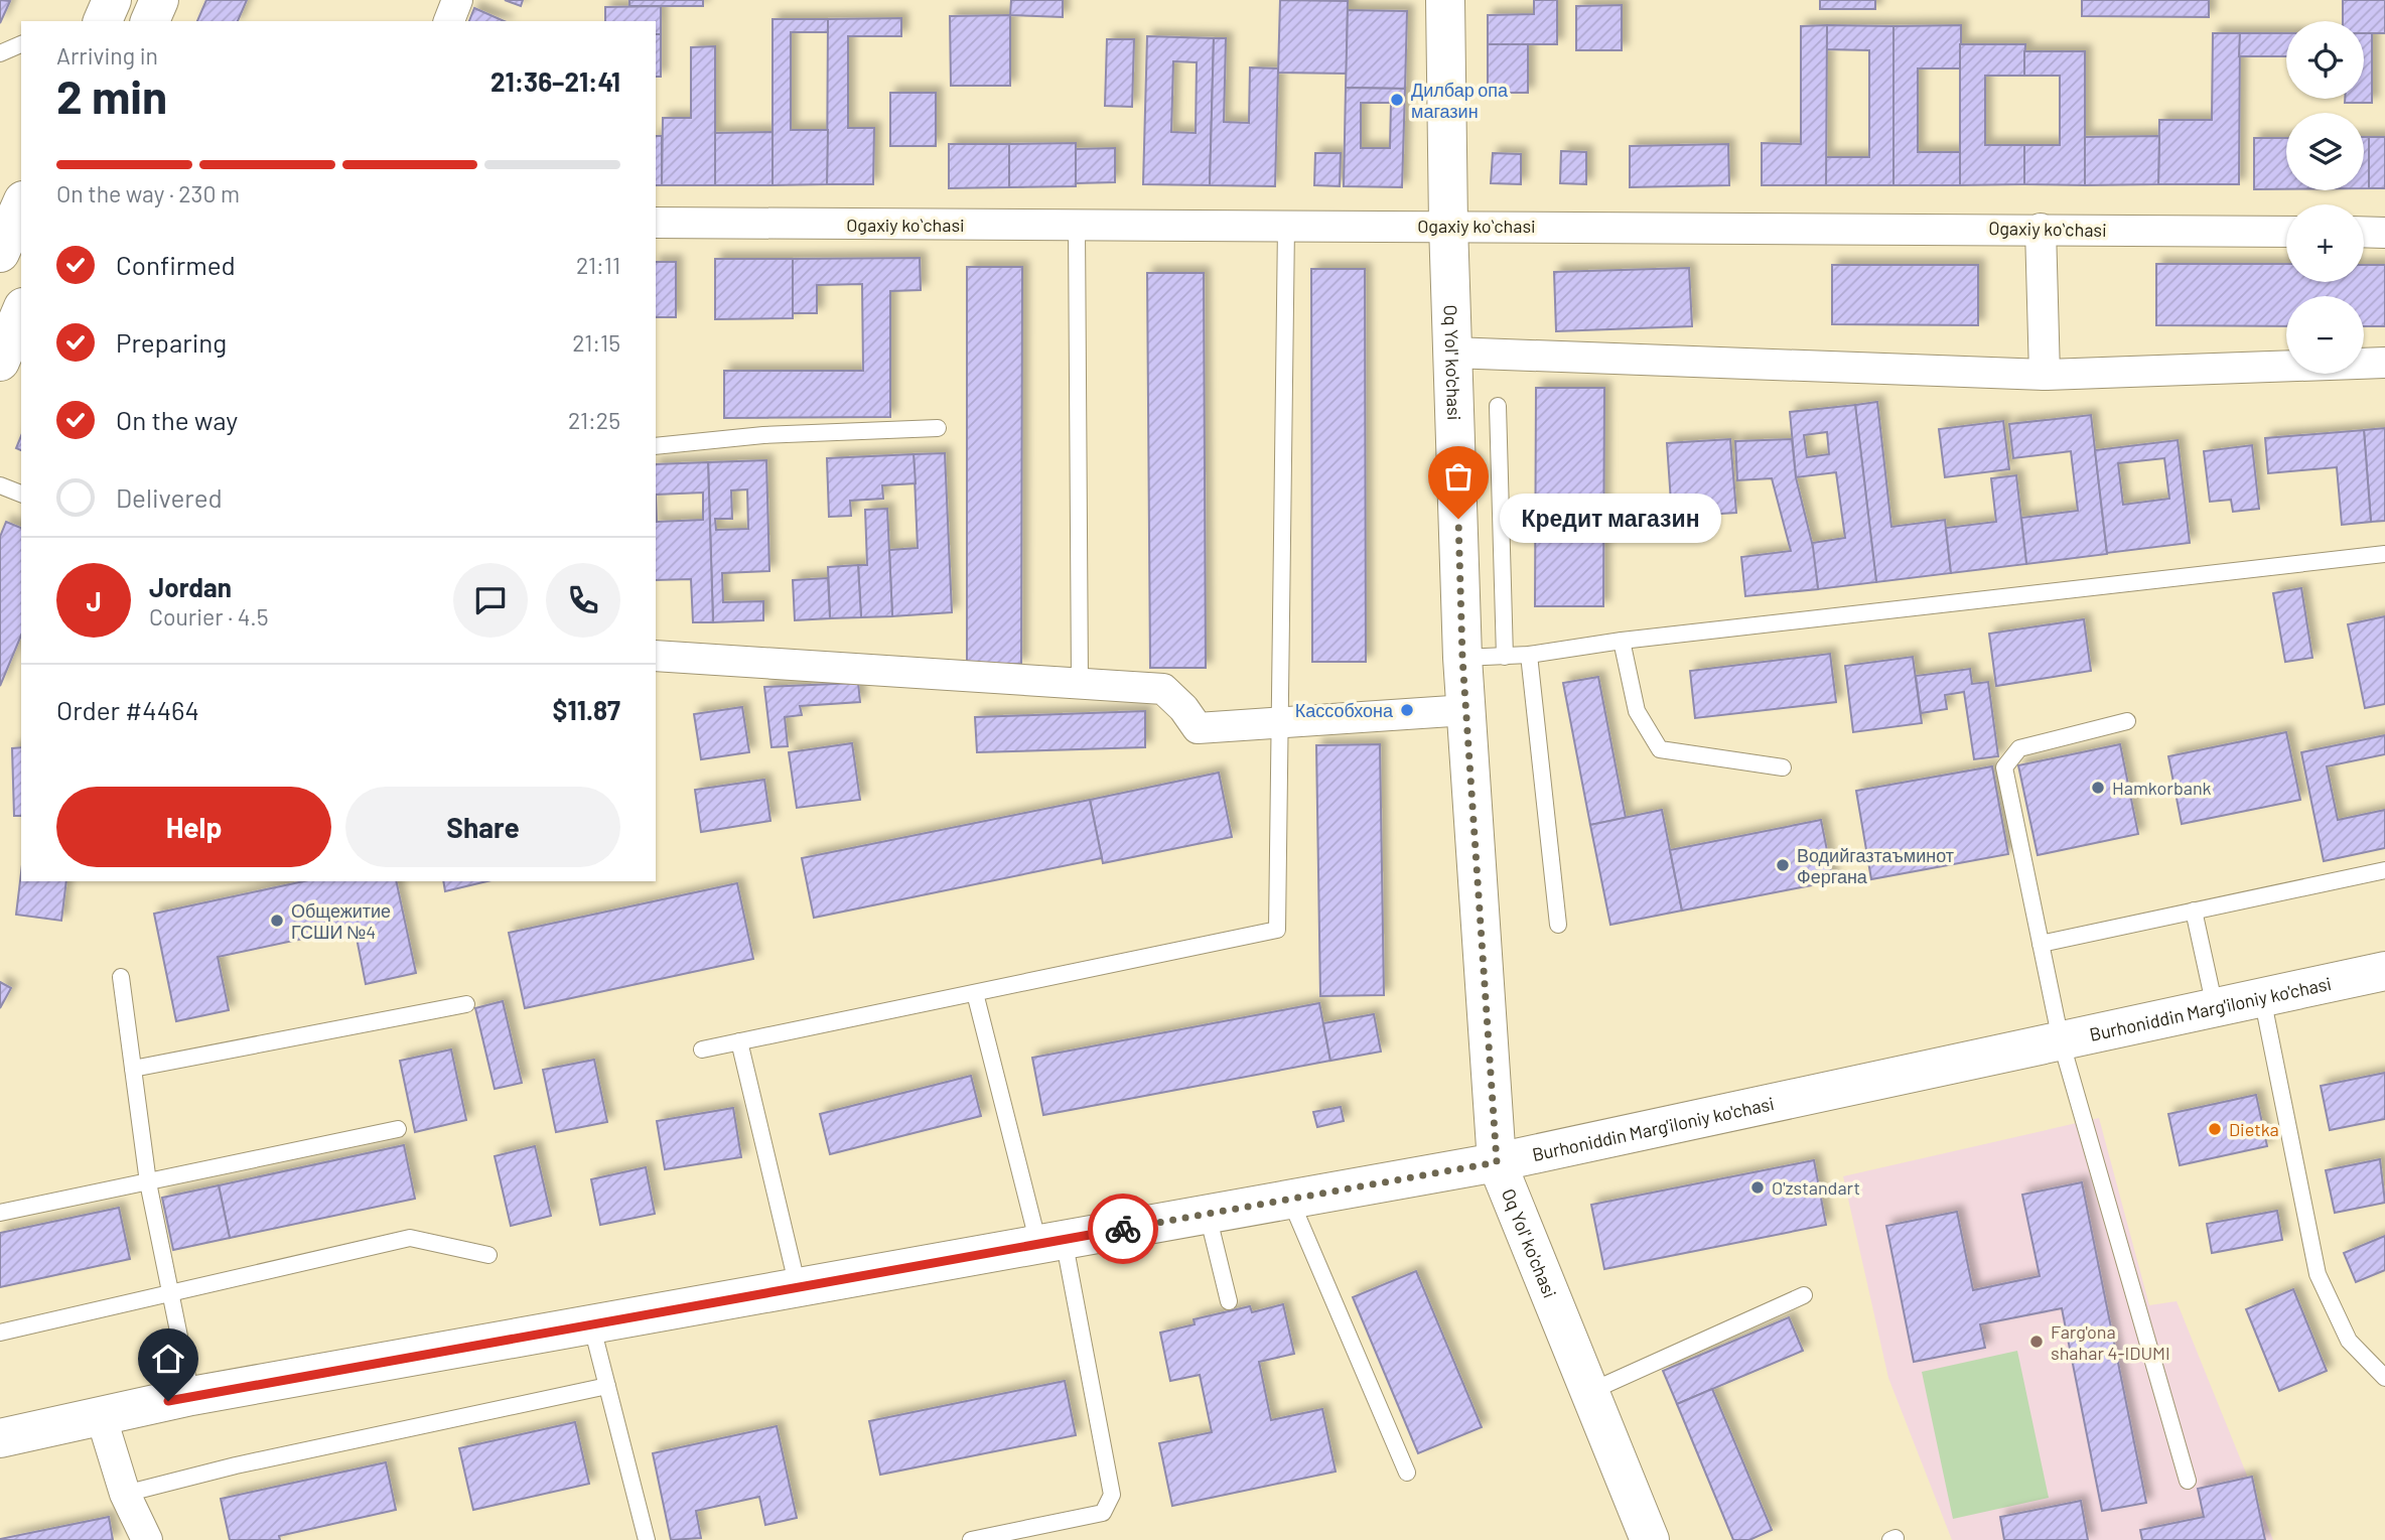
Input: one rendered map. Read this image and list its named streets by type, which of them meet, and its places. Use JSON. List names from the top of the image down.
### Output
{
  "streets": {
    "main road": ["Oq Yol' ko'chasi", "Burhoniddin Marg'iloniy ko'chasi"],
    "street": ["Ogaxiy koʻchasi"]
  },
  "crossings": [
    ["Ogaxiy koʻchasi", "Oq Yol' ko'chasi"],
    ["Oq Yol' ko'chasi", "Burhoniddin Marg'iloniy ko'chasi"]
  ],
  "places": [
    "Дилбар опа магазин",
    "Кредит магазин",
    "Кассобхона",
    "Hamkorbank",
    "Водийгазтаъминот Фергана",
    "Общежитие ГСШИ №4",
    "Dietka",
    "O'zstandart",
    "Farg'ona shahar 4-IDUMI"
  ],
  "page": {
    "map_buttons": ["+", "−"],
    "heading": ["2 min", "Arriving in", "21:36–21:41"],
    "panel": [
      "Jordan",
      "Courier · 4.5",
      "Order #4464",
      "$11.87"
    ],
    "bar": "On the way · 230 m",
    "list": [
      ["Confirmed", "21:11"],
      ["Preparing", "21:15"],
      ["On the way", "21:25"],
      "Delivered"
    ],
    "bubble": "Кредит магазин",
    "round": "J",
    "buttons": ["Help", "Share"]
  }
}
